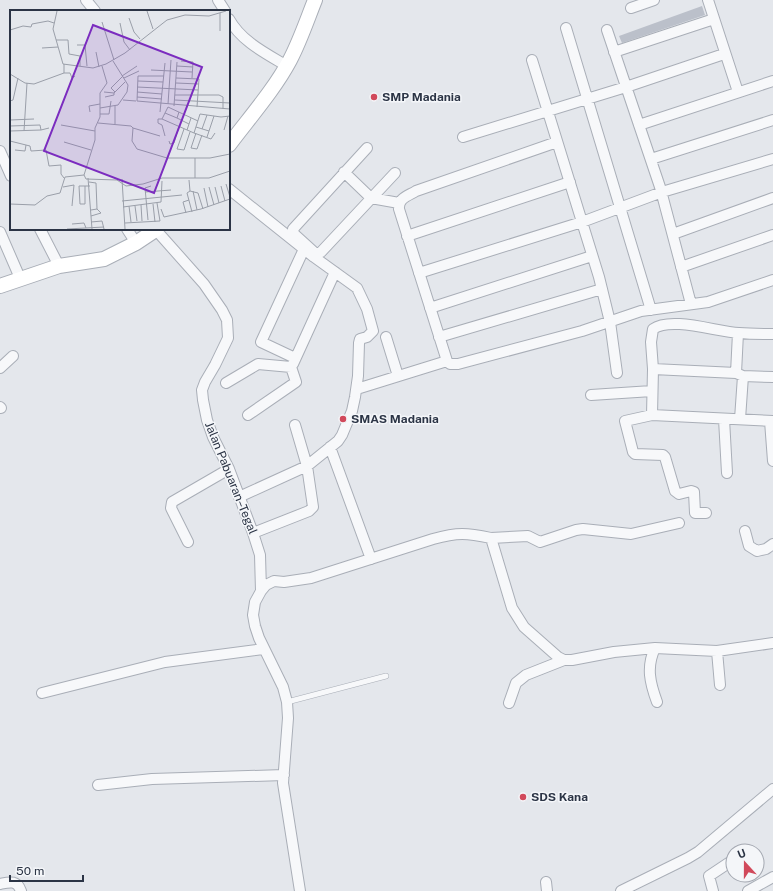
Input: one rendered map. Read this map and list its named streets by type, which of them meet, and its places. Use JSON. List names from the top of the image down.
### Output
{
  "streets": {
    "street": ["Jalan Pabuaran–Tegal"]
  },
  "places": ["SMP Madania", "SMAS Madania", "SDS Kana"],
  "scale_bar": "50 m",
  "north": "top"
}
